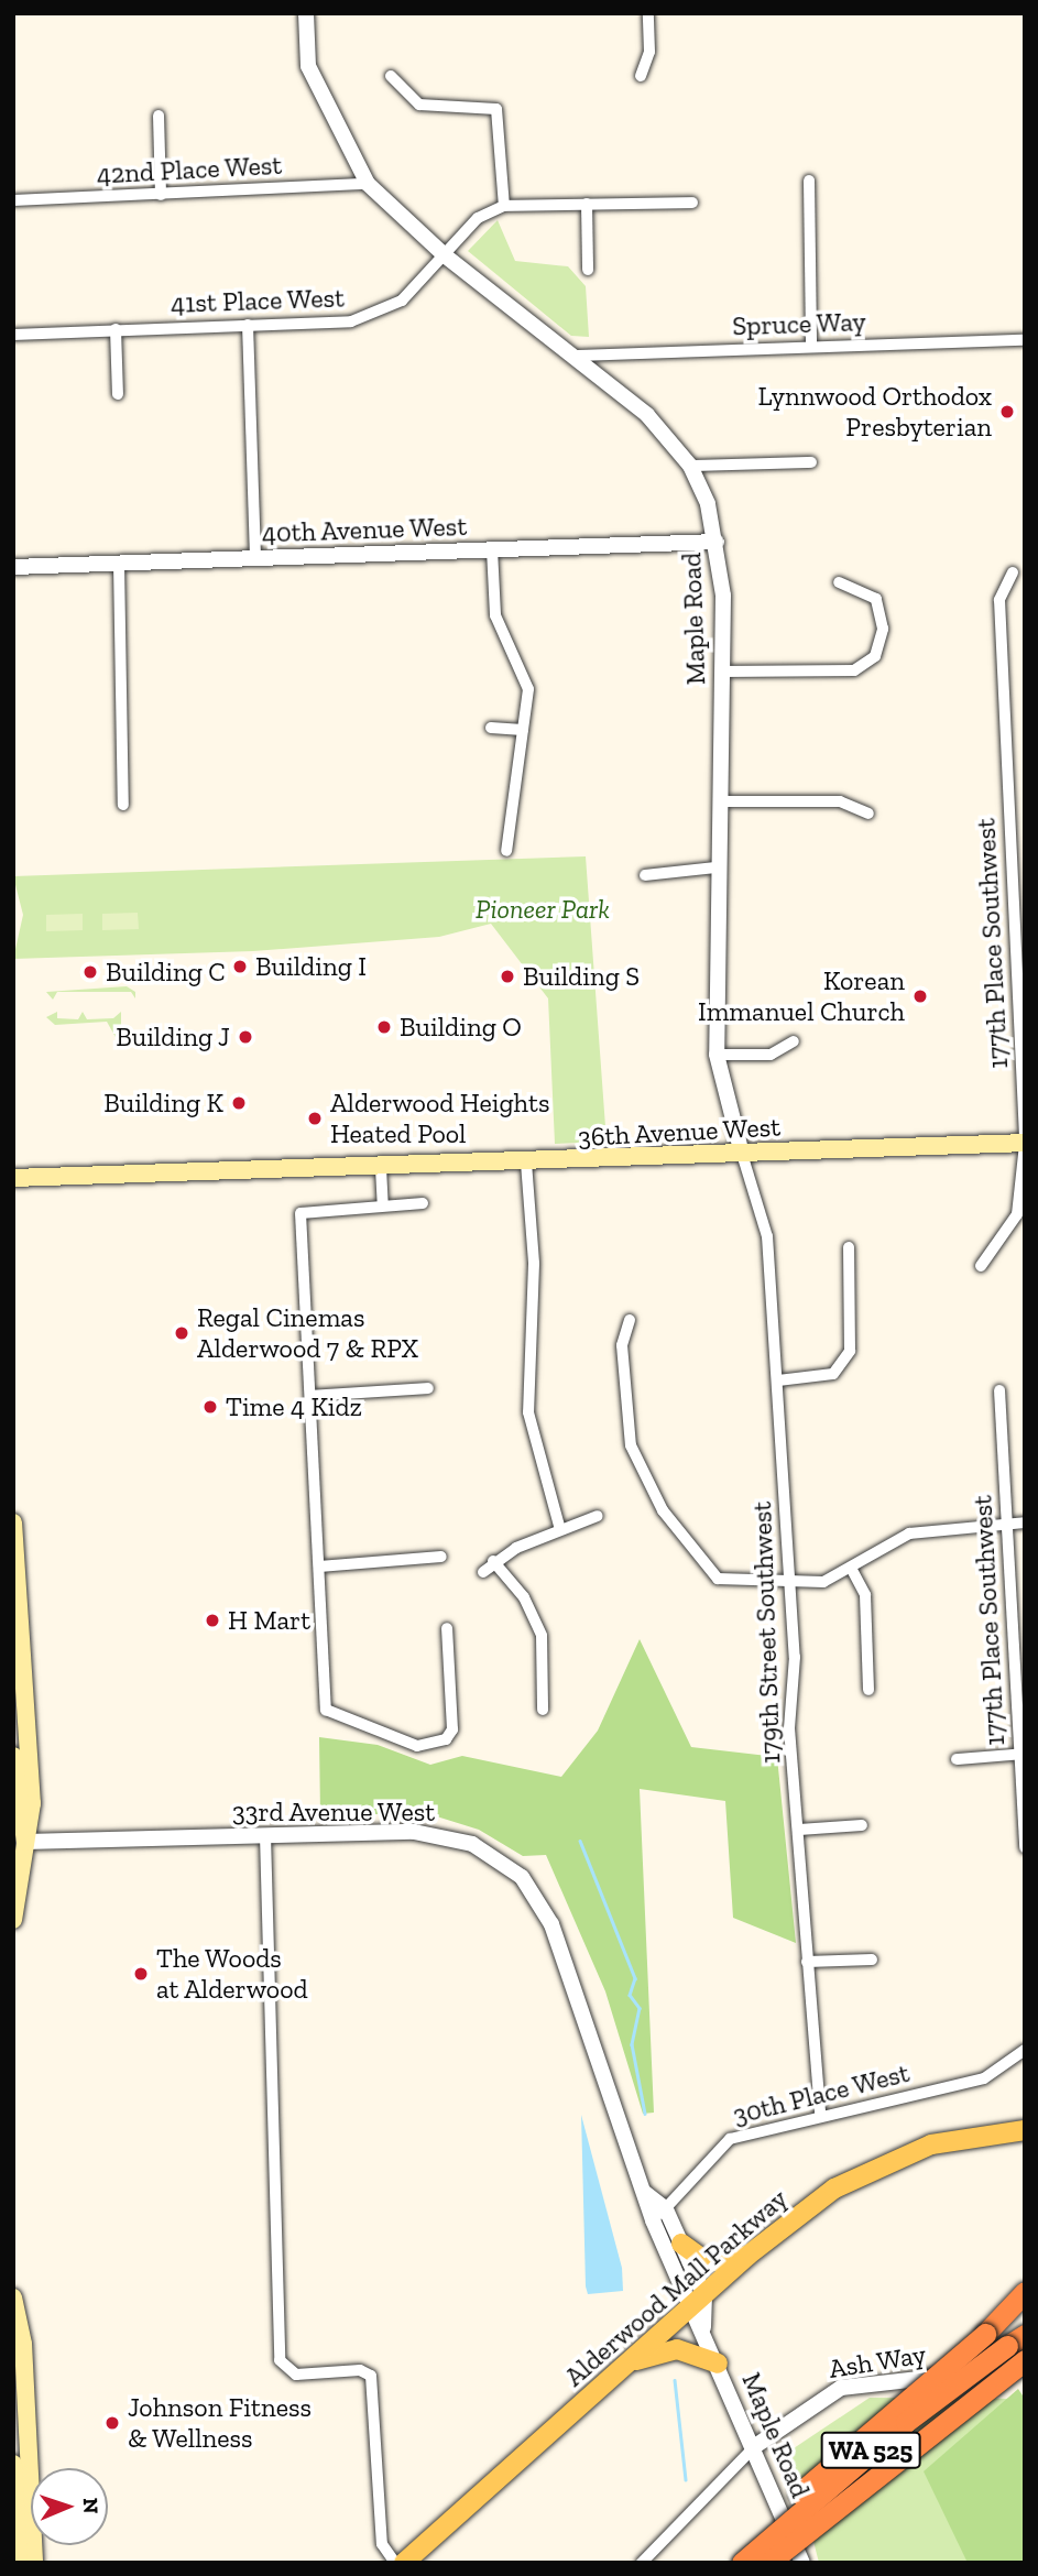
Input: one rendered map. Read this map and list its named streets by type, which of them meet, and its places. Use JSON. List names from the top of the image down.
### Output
{
  "streets": {
    "highway": ["WA 525"],
    "main road": ["36th Avenue West", "Alderwood Mall Parkway"],
    "street": [
      "42nd Place West",
      "41st Place West",
      "Spruce Way",
      "40th Avenue West",
      "Maple Road",
      "177th Place Southwest",
      "179th Street Southwest",
      "33rd Avenue West",
      "30th Place West",
      "Ash Way"
    ]
  },
  "crossings": [
    ["42nd Place West", "Maple Road"],
    ["41st Place West", "Maple Road"],
    ["Spruce Way", "Maple Road"],
    ["40th Avenue West", "Maple Road"],
    ["Maple Road", "36th Avenue West"],
    ["Maple Road", "179th Street Southwest"],
    ["Maple Road", "33rd Avenue West"],
    ["Maple Road", "Alderwood Mall Parkway"],
    ["Maple Road", "Ash Way"],
    ["177th Place Southwest", "36th Avenue West"],
    ["36th Avenue West", "179th Street Southwest"],
    ["179th Street Southwest", "30th Place West"],
    ["33rd Avenue West", "30th Place West"],
    ["33rd Avenue West", "Alderwood Mall Parkway"]
  ],
  "parks": ["Pioneer Park"],
  "places": [
    "Lynnwood Orthodox Presbyterian",
    "Building I",
    "Building C",
    "Building S",
    "Korean Immanuel Church",
    "Building O",
    "Building J",
    "Building K",
    "Alderwood Heights Heated Pool",
    "Regal Cinemas Alderwood 7 & RPX",
    "Time 4 Kidz",
    "H Mart",
    "The Woods at Alderwood",
    "Johnson Fitness & Wellness"
  ],
  "north": "right"
}
